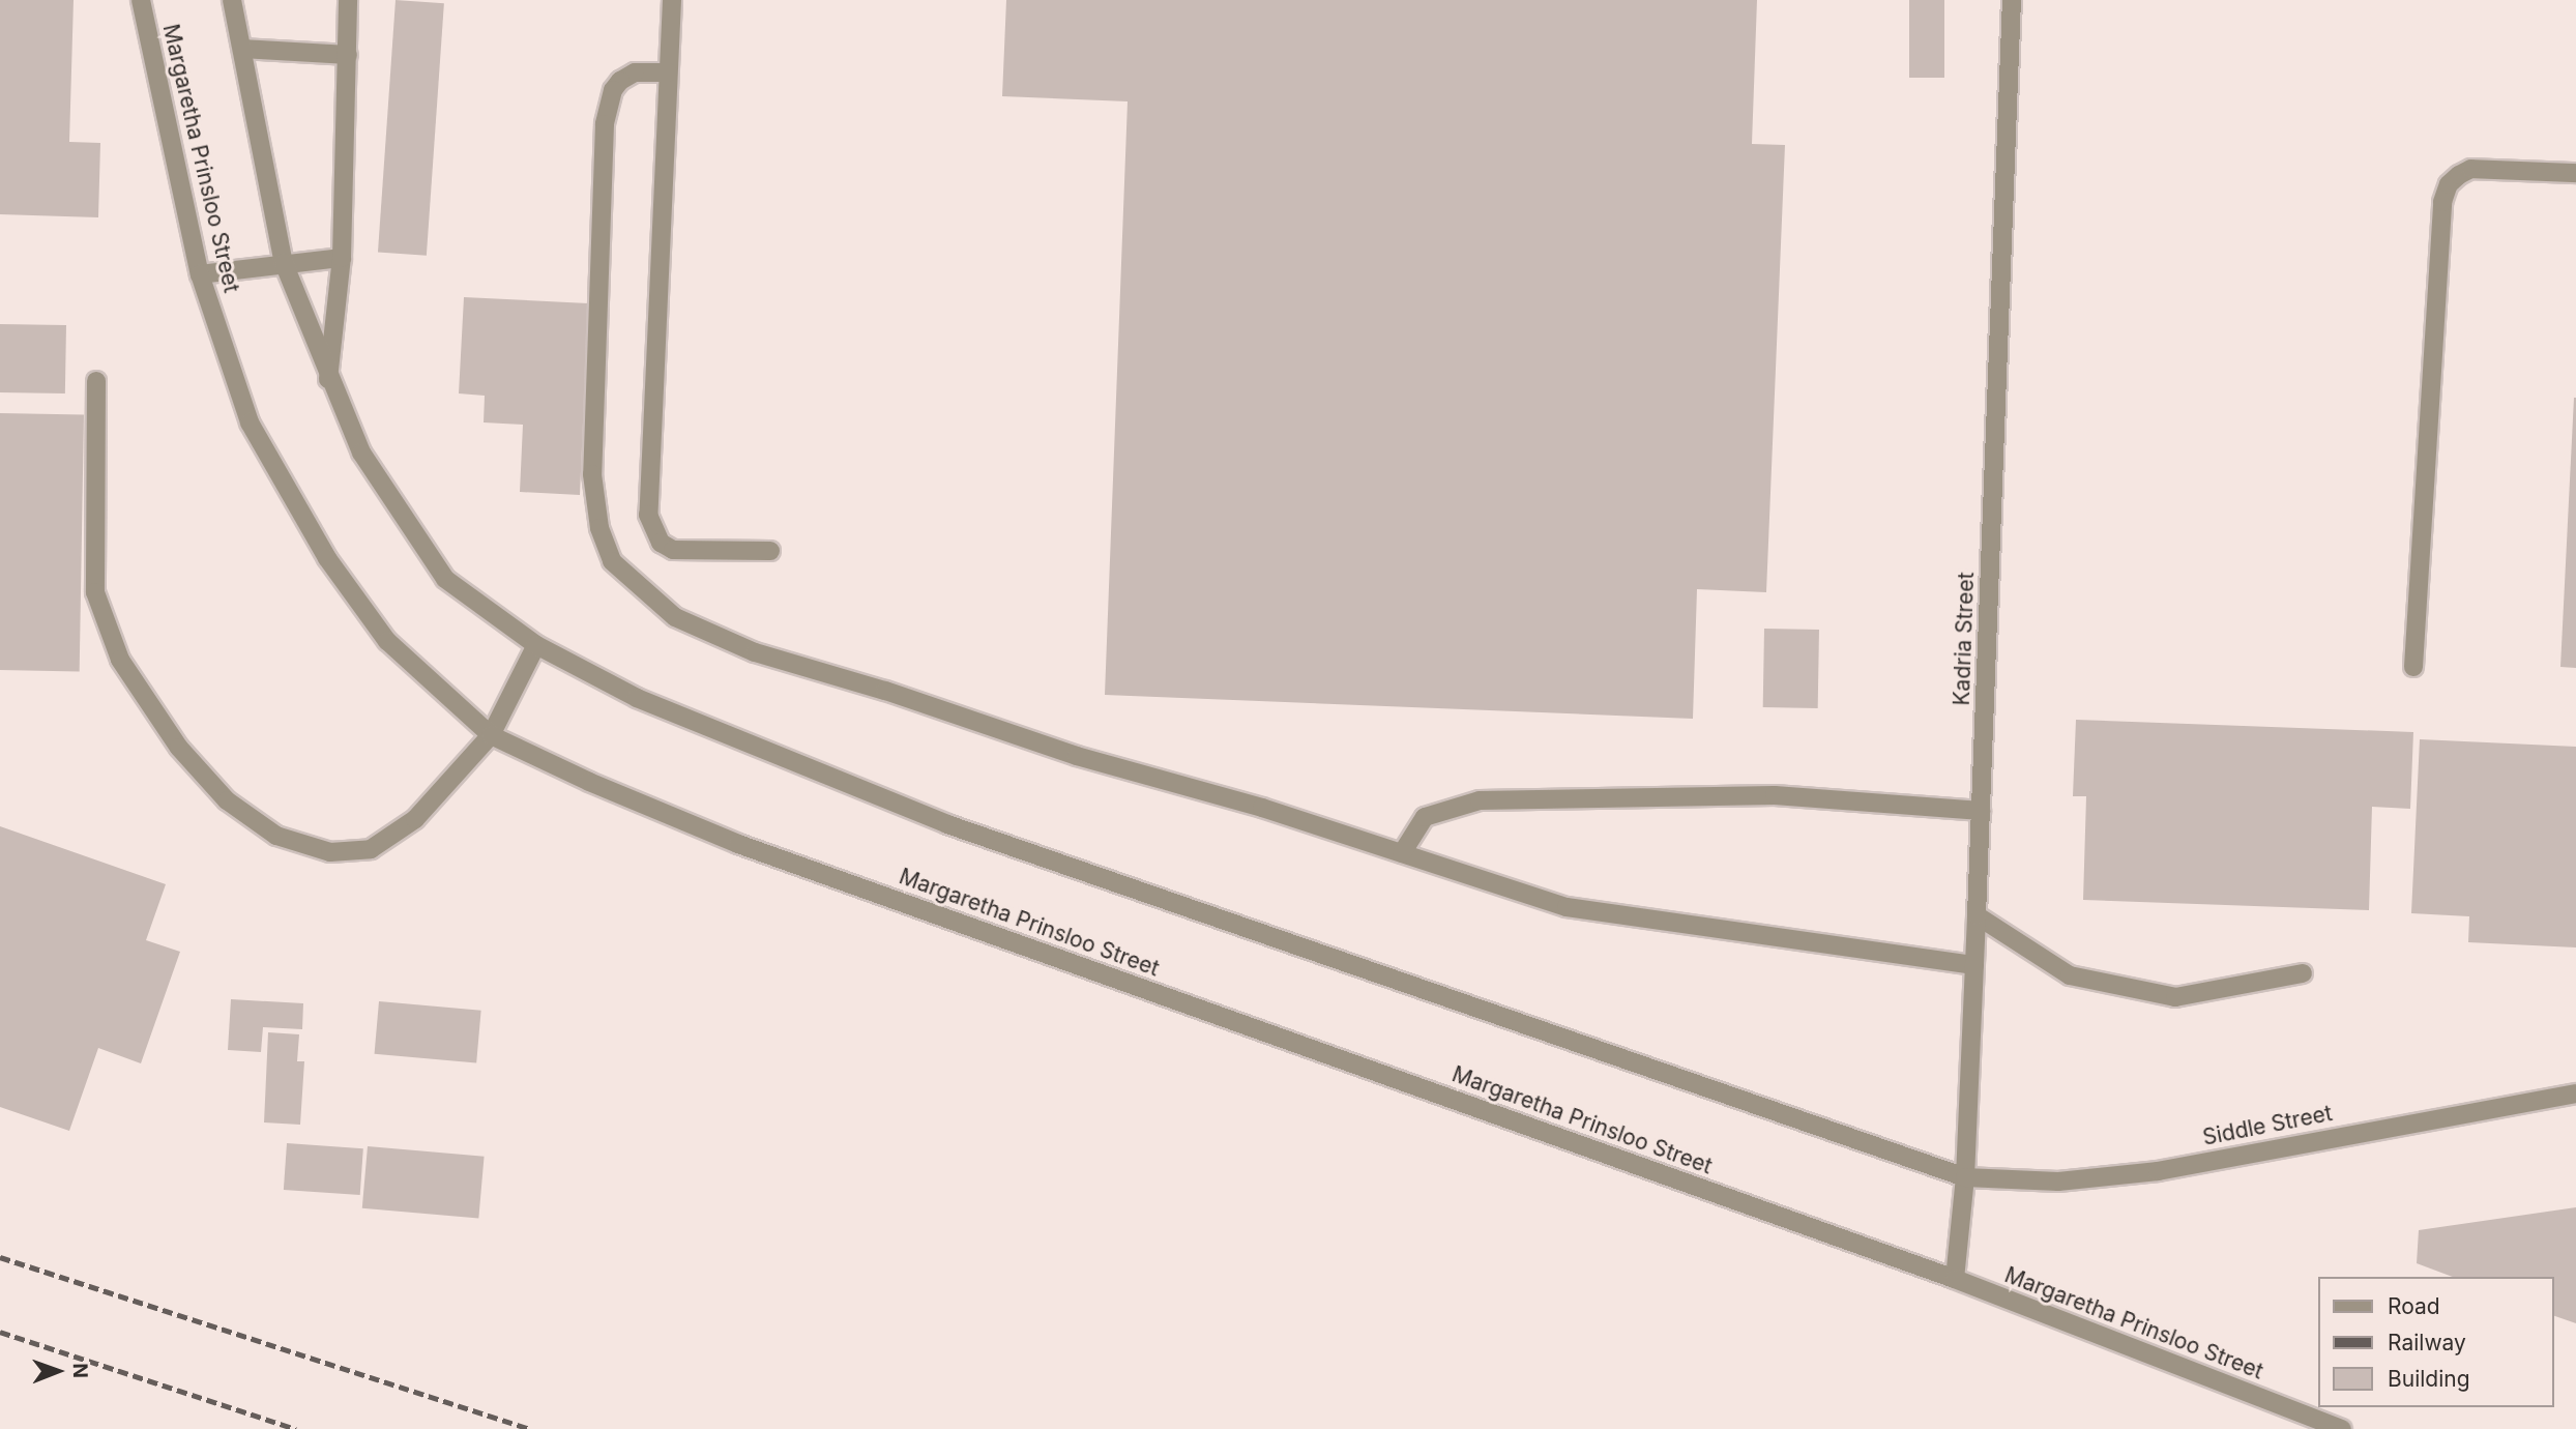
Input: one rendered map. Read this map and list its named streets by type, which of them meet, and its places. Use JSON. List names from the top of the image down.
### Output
{
  "streets": {
    "street": ["Margaretha Prinsloo Street", "Kadria Street", "Siddle Street"]
  },
  "crossings": [
    ["Margaretha Prinsloo Street", "Kadria Street"],
    ["Kadria Street", "Siddle Street"]
  ],
  "legend": ["Road", "Railway", "Building"],
  "north": "right"
}
